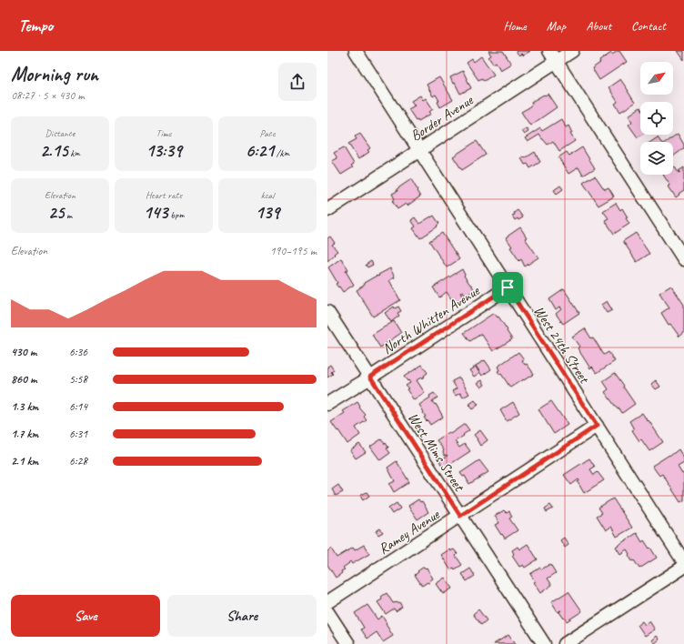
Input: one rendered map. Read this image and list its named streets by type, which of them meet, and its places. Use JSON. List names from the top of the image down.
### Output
{
  "streets": {
    "street": [
      "Border Avenue",
      "North Whitten Avenue",
      "West 24th Street",
      "West Mims Street",
      "Ramey Avenue"
    ]
  },
  "crossings": [
    ["Border Avenue", "West 24th Street"],
    ["North Whitten Avenue", "West 24th Street"],
    ["North Whitten Avenue", "West Mims Street"],
    ["West 24th Street", "Ramey Avenue"],
    ["West Mims Street", "Ramey Avenue"]
  ],
  "north": "top right",
  "page": {
    "header": "Tempo",
    "nav": [
      "Home",
      "Map",
      "About",
      "Contact"
    ],
    "heading": ["Morning run", "08:27 · 5 × 430 m"],
    "stats": [
      ["Distance", "2.15 km"],
      ["Time", "13:39"],
      ["Pace", "6:21 /km"],
      ["Elevation", "25 m"],
      ["Heart rate", "143 bpm"],
      ["kcal", "139"]
    ],
    "chart": ["Elevation", "190–195 m"],
    "list": [
      {
        "name": "430 m",
        "note": "6:36"
      },
      {
        "name": "860 m",
        "note": "5:58"
      },
      {
        "name": "1.3 km",
        "note": "6:14"
      },
      {
        "name": "1.7 km",
        "note": "6:31"
      },
      {
        "name": "2.1 km",
        "note": "6:28"
      }
    ],
    "buttons": ["Save", "Share"]
  }
}
